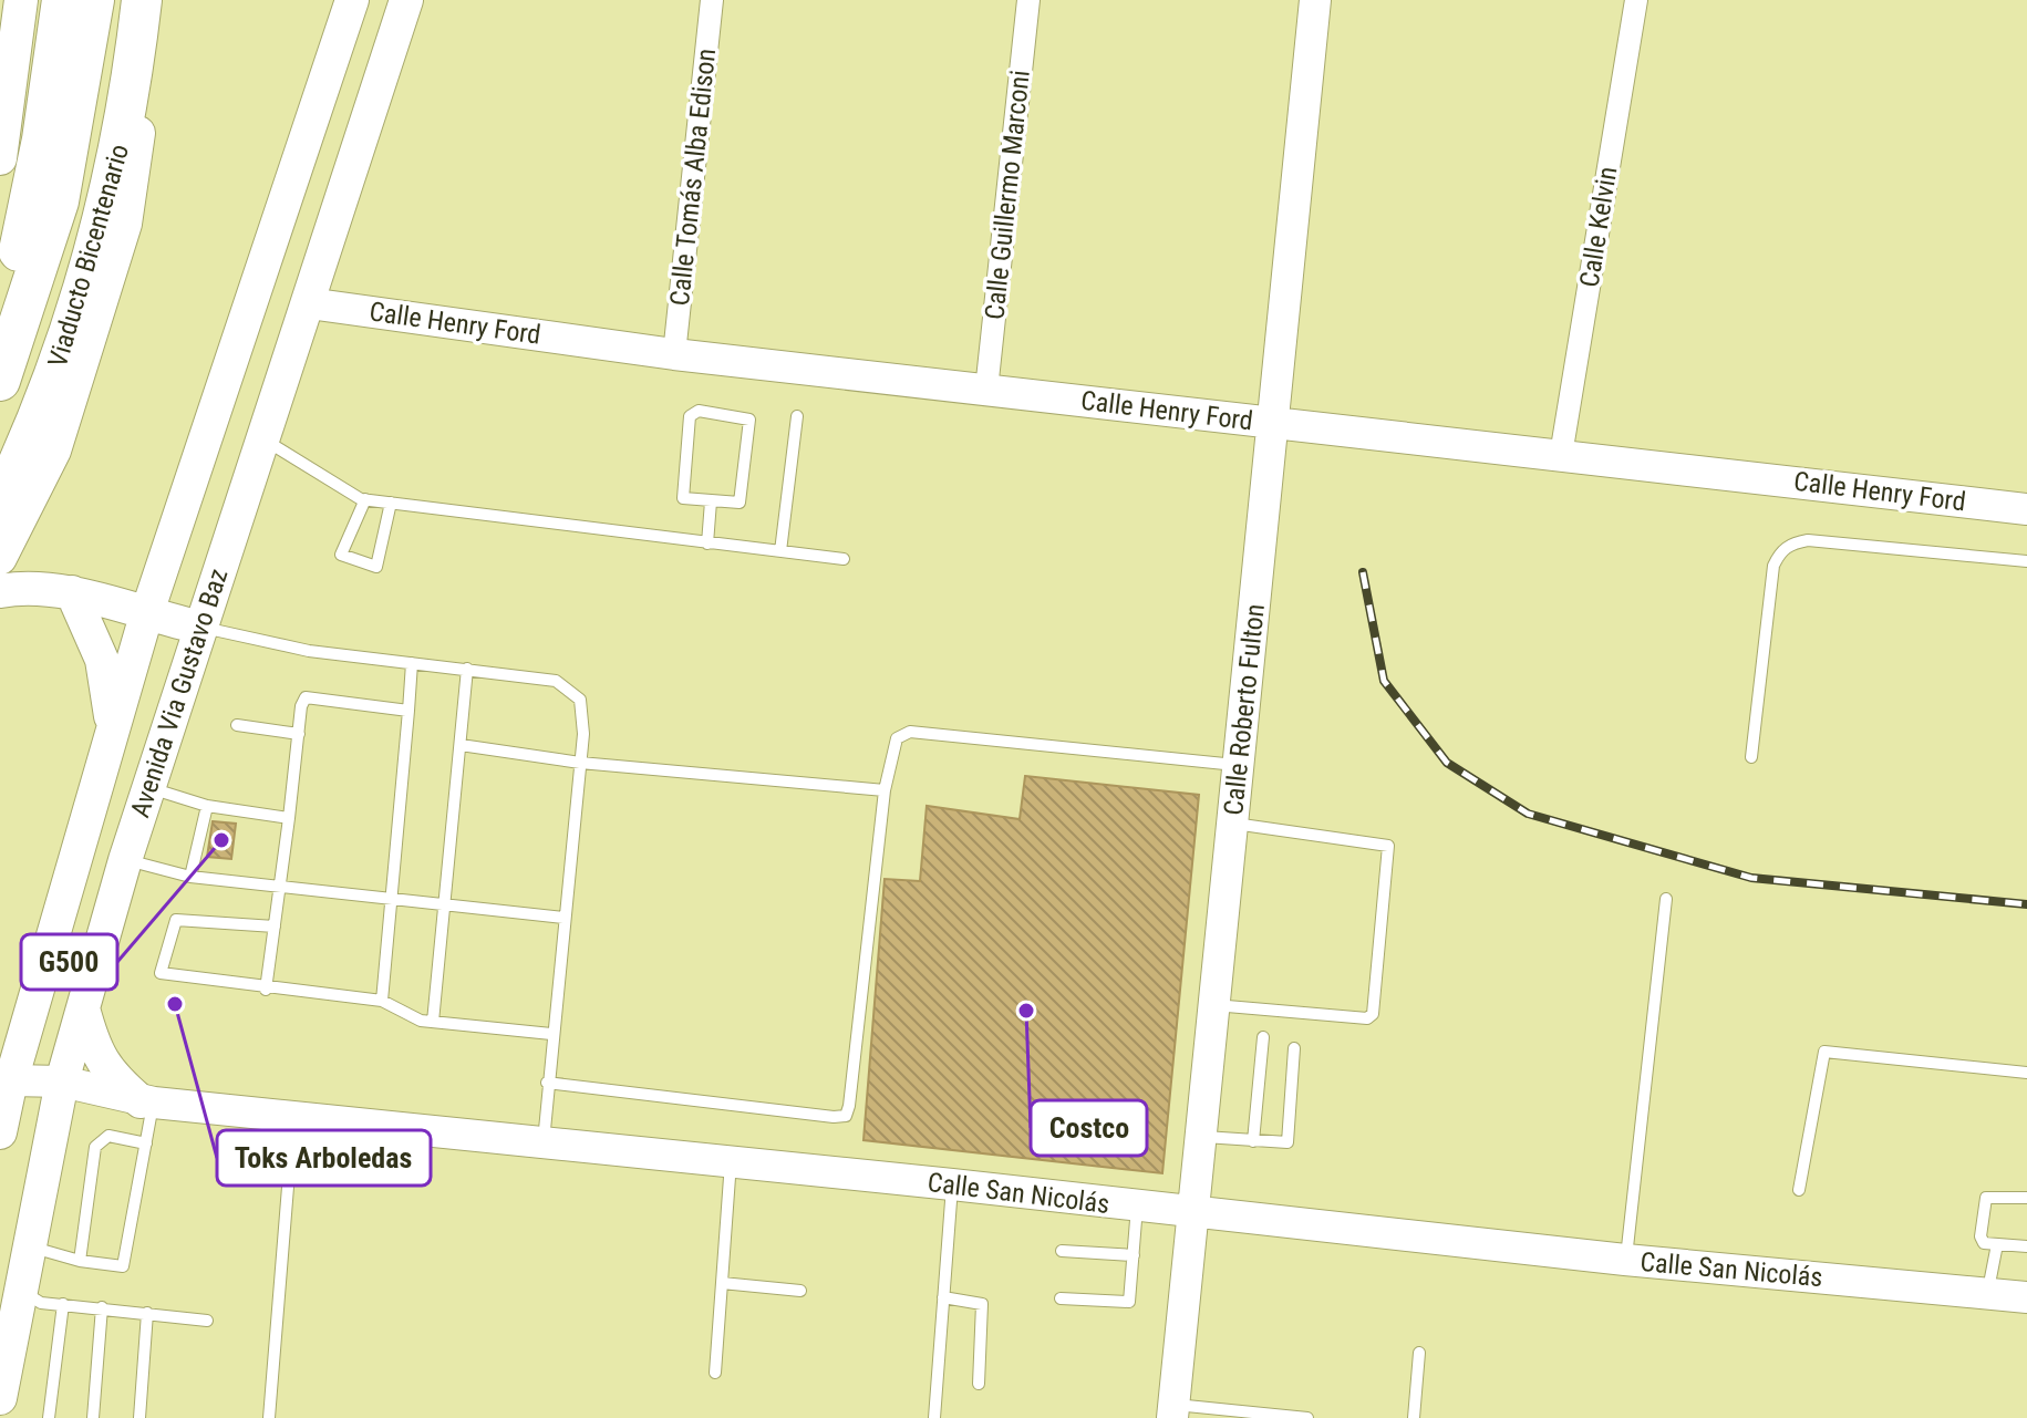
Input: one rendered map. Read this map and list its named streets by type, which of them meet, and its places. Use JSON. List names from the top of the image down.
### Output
{
  "streets": {
    "highway": ["Viaducto Bicentenario"],
    "main road": ["Avenida Via Gustavo Baz"],
    "street": [
      "Calle Tomás Alba Edison",
      "Calle Guillermo Marconi",
      "Calle Kelvin",
      "Calle Henry Ford",
      "Calle Roberto Fulton",
      "Calle San Nicolás"
    ]
  },
  "crossings": [
    ["Calle Tomás Alba Edison", "Calle Henry Ford"],
    ["Calle Guillermo Marconi", "Calle Henry Ford"],
    ["Calle Kelvin", "Calle Henry Ford"],
    ["Calle Henry Ford", "Avenida Via Gustavo Baz"],
    ["Calle Henry Ford", "Calle Roberto Fulton"],
    ["Avenida Via Gustavo Baz", "Calle San Nicolás"],
    ["Calle Roberto Fulton", "Calle San Nicolás"]
  ],
  "places": ["G500", "Toks Arboledas", "Costco"]
}
